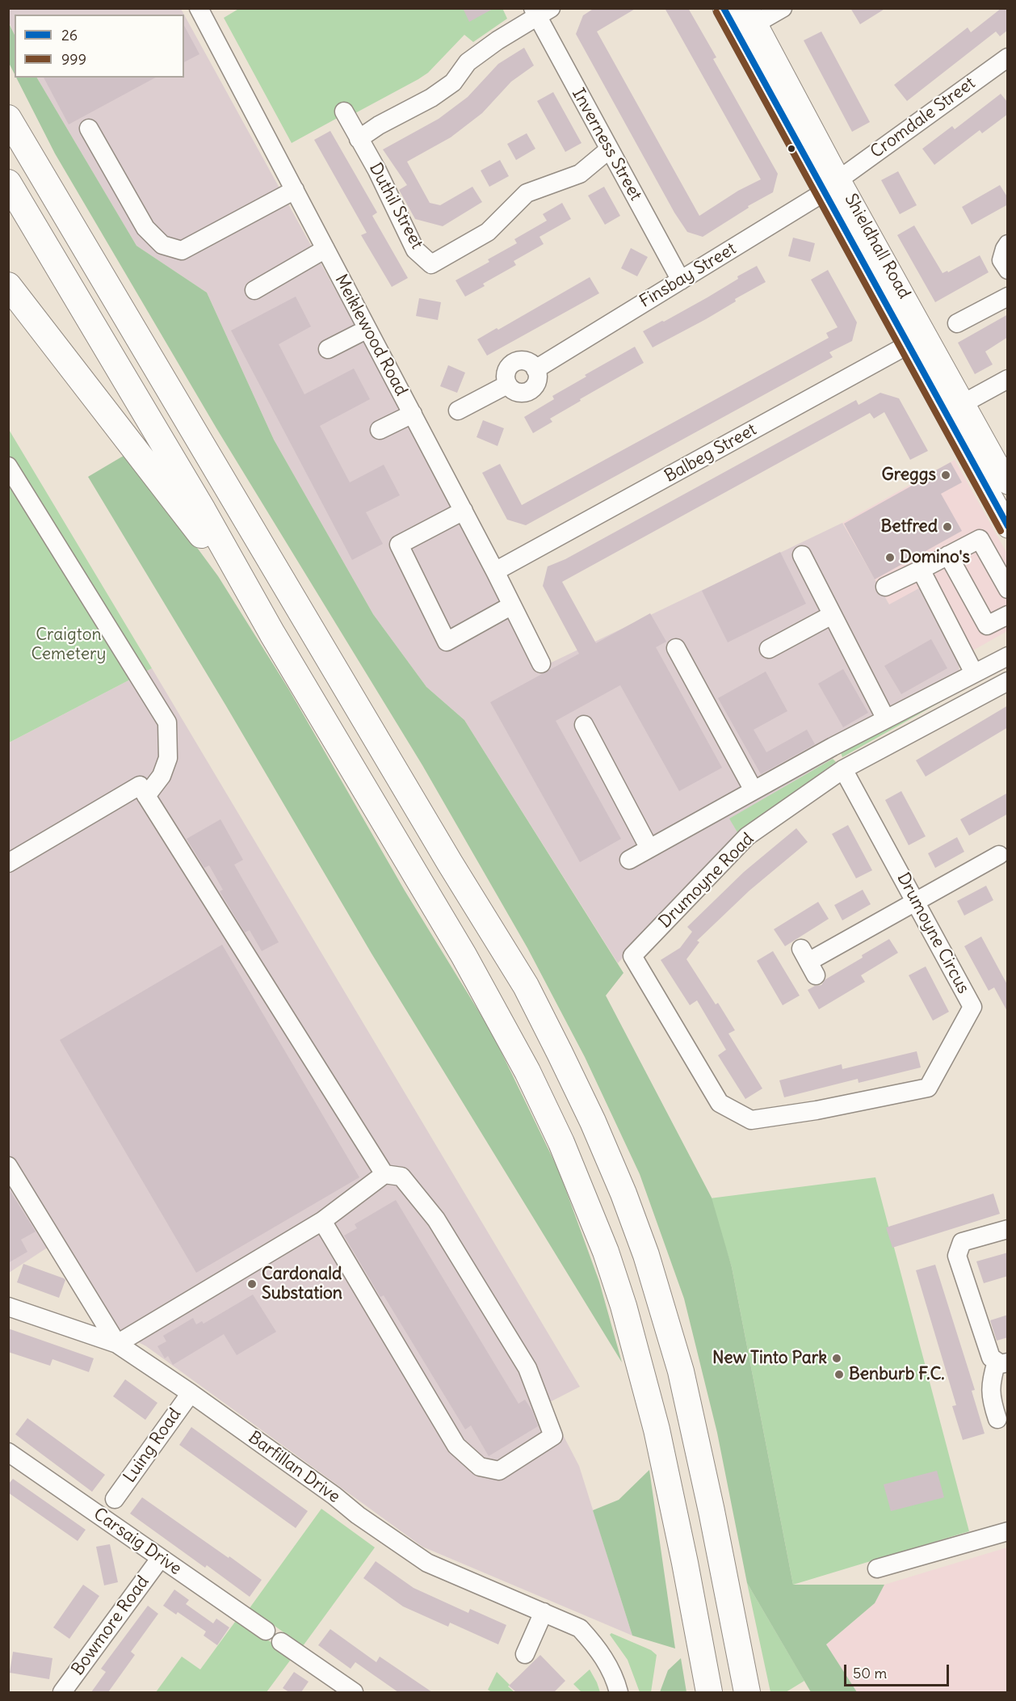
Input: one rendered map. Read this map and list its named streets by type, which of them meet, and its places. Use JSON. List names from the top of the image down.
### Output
{
  "streets": {
    "main road": ["Shieldhall Road"],
    "street": [
      "Cromdale Street",
      "Inverness Street",
      "Duthil Street",
      "Finsbay Street",
      "Meiklewood Road",
      "Balbeg Street",
      "Drumoyne Road",
      "Drumoyne Circus",
      "Luing Road",
      "Barfillan Drive",
      "Carsaig Drive",
      "Bowmore Road"
    ]
  },
  "crossings": [
    ["Cromdale Street", "Shieldhall Road"],
    ["Cromdale Street", "Finsbay Street"],
    ["Inverness Street", "Duthil Street"],
    ["Inverness Street", "Finsbay Street"],
    ["Shieldhall Road", "Finsbay Street"],
    ["Shieldhall Road", "Balbeg Street"],
    ["Meiklewood Road", "Balbeg Street"],
    ["Drumoyne Road", "Drumoyne Circus"],
    ["Luing Road", "Barfillan Drive"],
    ["Carsaig Drive", "Bowmore Road"]
  ],
  "parks": ["Craigton Cemetery"],
  "places": [
    "Greggs",
    "Betfred",
    "Domino's",
    "Cardonald Substation",
    "New Tinto Park",
    "Benburb F.C."
  ],
  "lines": ["transit line 26", "transit line 999"],
  "legend": ["26", "999"],
  "scale_bar": "50 m"
}
